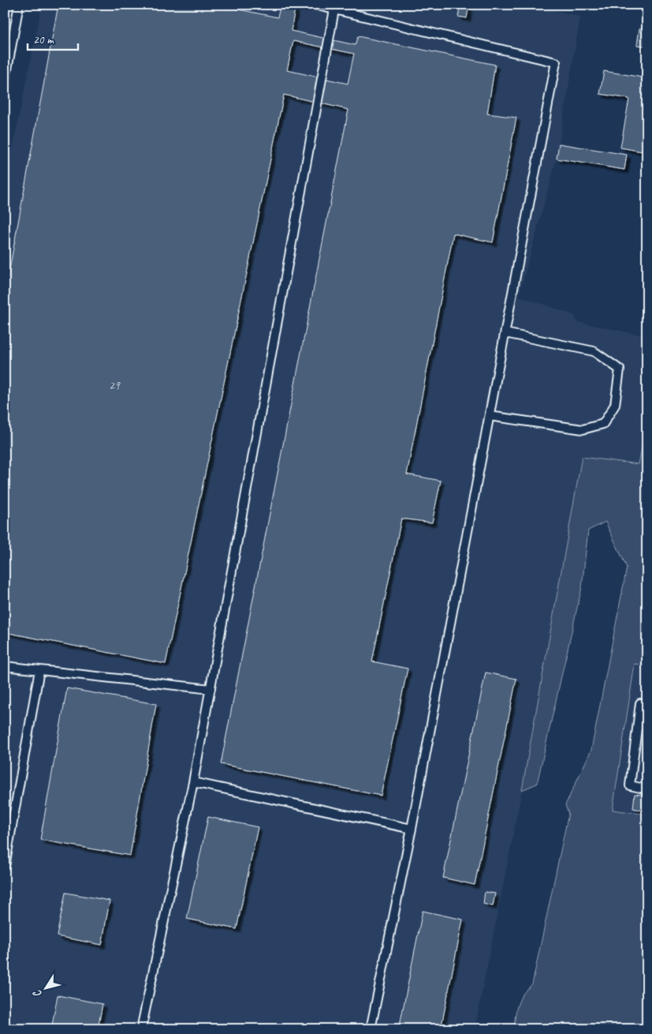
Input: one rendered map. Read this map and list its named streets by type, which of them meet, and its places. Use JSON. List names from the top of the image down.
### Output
{
  "house_numbers": ["29"],
  "scale_bar": "20 m",
  "north": "bottom left"
}
